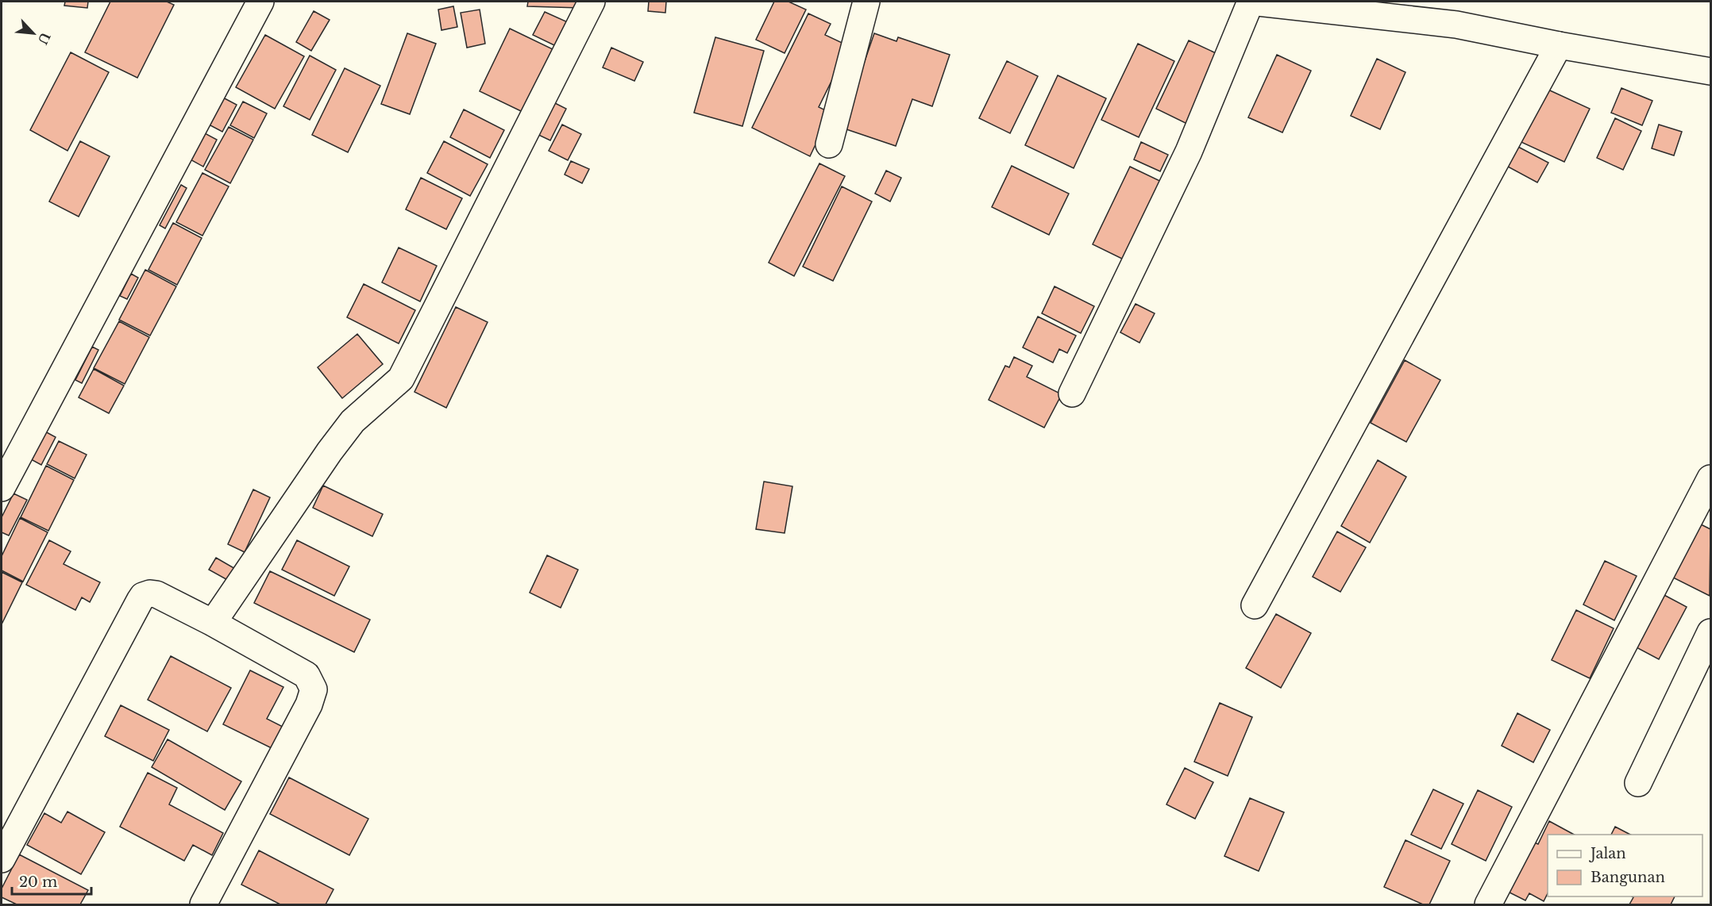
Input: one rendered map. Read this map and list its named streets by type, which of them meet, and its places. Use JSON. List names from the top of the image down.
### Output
{
  "legend": ["Jalan", "Bangunan"],
  "scale_bar": "20 m",
  "north": "bottom right"
}
